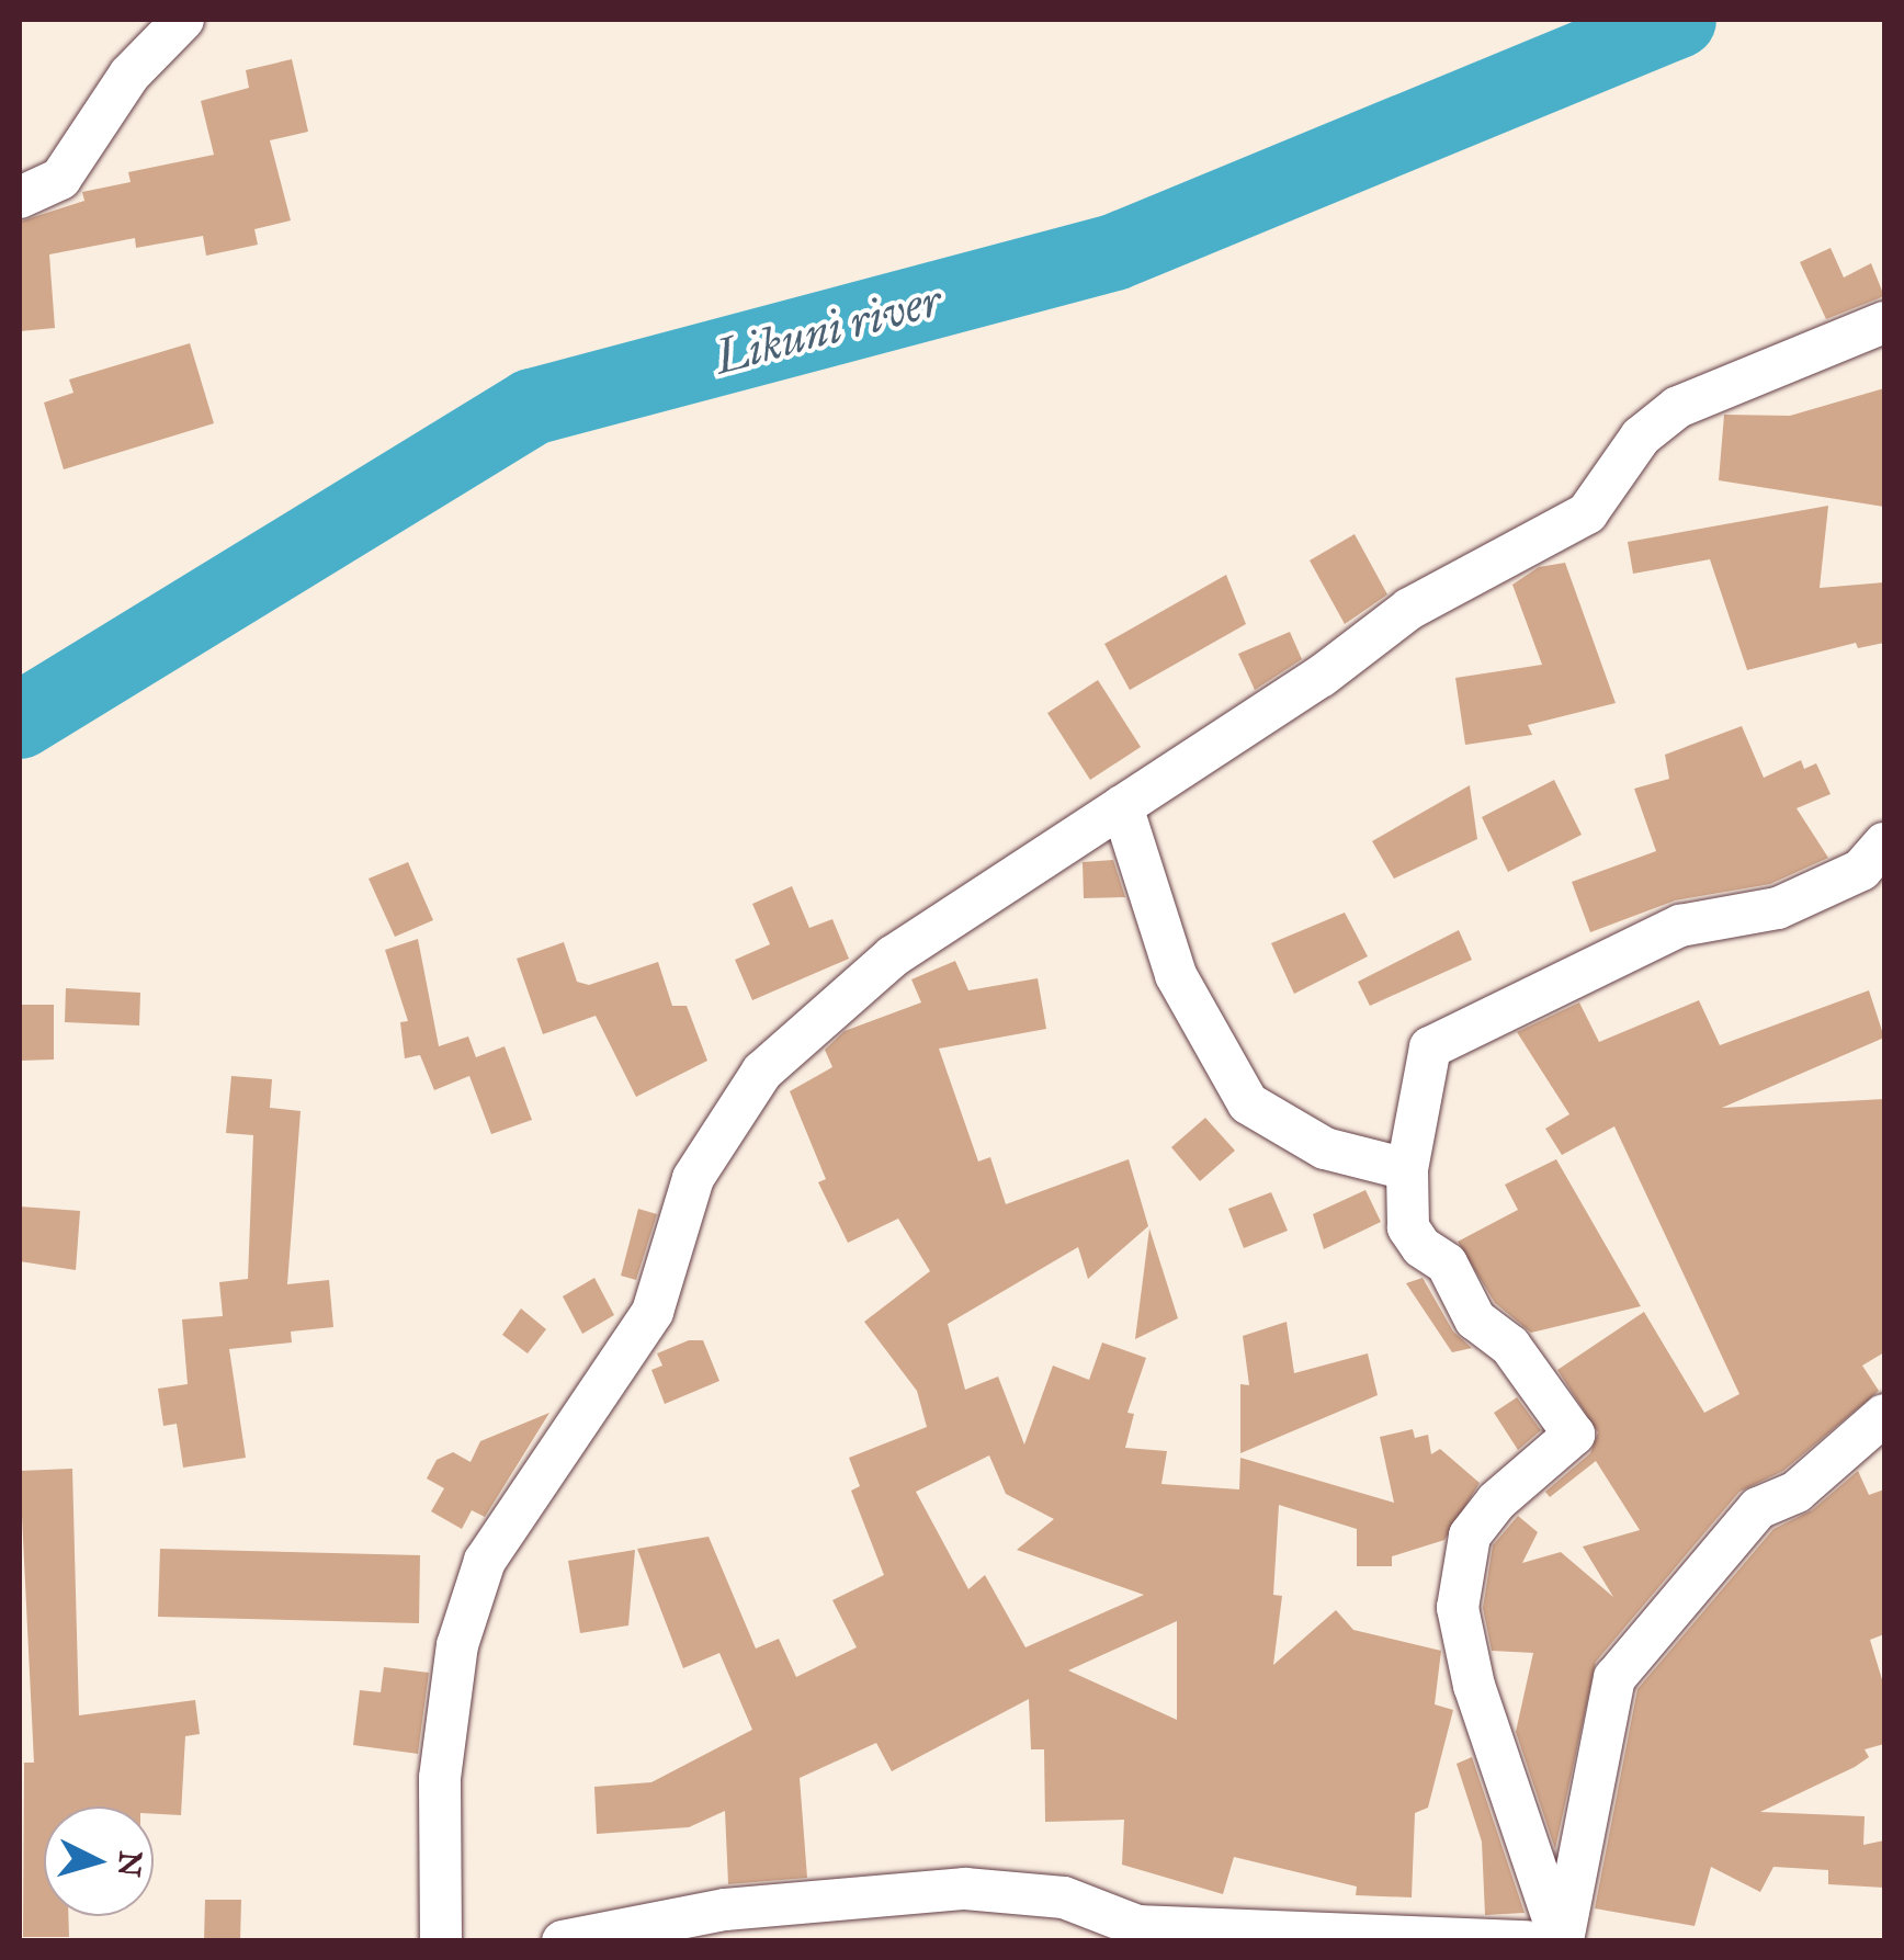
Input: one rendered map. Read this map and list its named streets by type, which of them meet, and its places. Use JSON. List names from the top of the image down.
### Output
{
  "water": ["Likuni river"],
  "north": "right"
}
